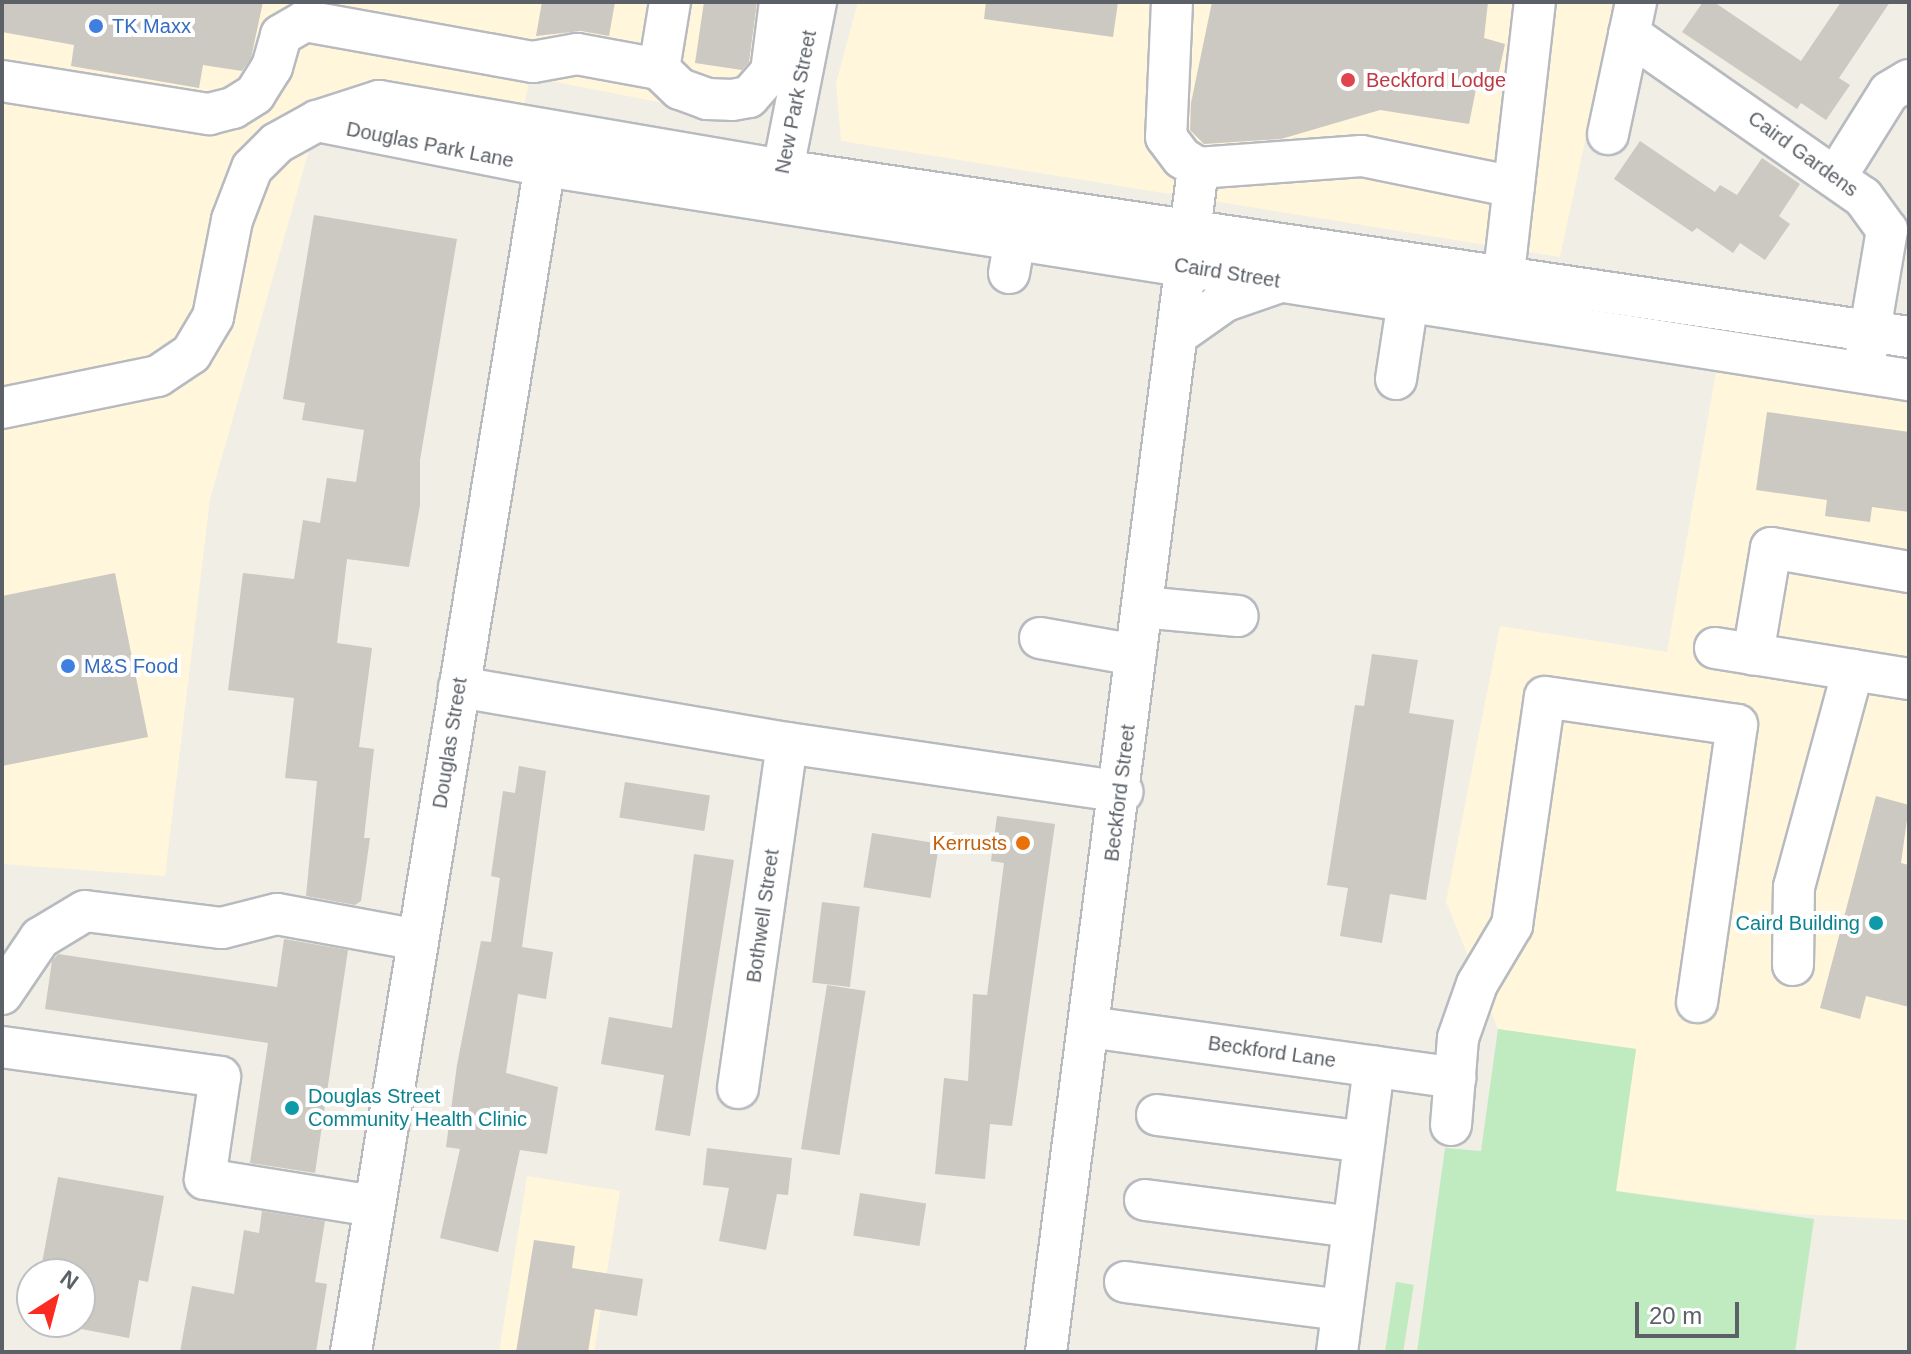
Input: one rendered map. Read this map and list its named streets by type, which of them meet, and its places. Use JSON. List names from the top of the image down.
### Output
{
  "streets": {
    "street": [
      "New Park Street",
      "Douglas Park Lane",
      "Caird Gardens",
      "Caird Street",
      "Douglas Street",
      "Beckford Street",
      "Bothwell Street",
      "Beckford Lane"
    ]
  },
  "crossings": [
    ["New Park Street", "Caird Street"],
    ["Douglas Park Lane", "Caird Street"],
    ["Douglas Park Lane", "Douglas Street"],
    ["Caird Gardens", "Caird Street"],
    ["Caird Street", "Douglas Street"],
    ["Caird Street", "Beckford Street"],
    ["Beckford Street", "Beckford Lane"]
  ],
  "places": [
    "TK Maxx",
    "Beckford Lodge",
    "M&S Food",
    "Kerrusts",
    "Caird Building",
    "Douglas Street Community Health Clinic"
  ],
  "scale_bar": "20 m",
  "north": "top right"
}
